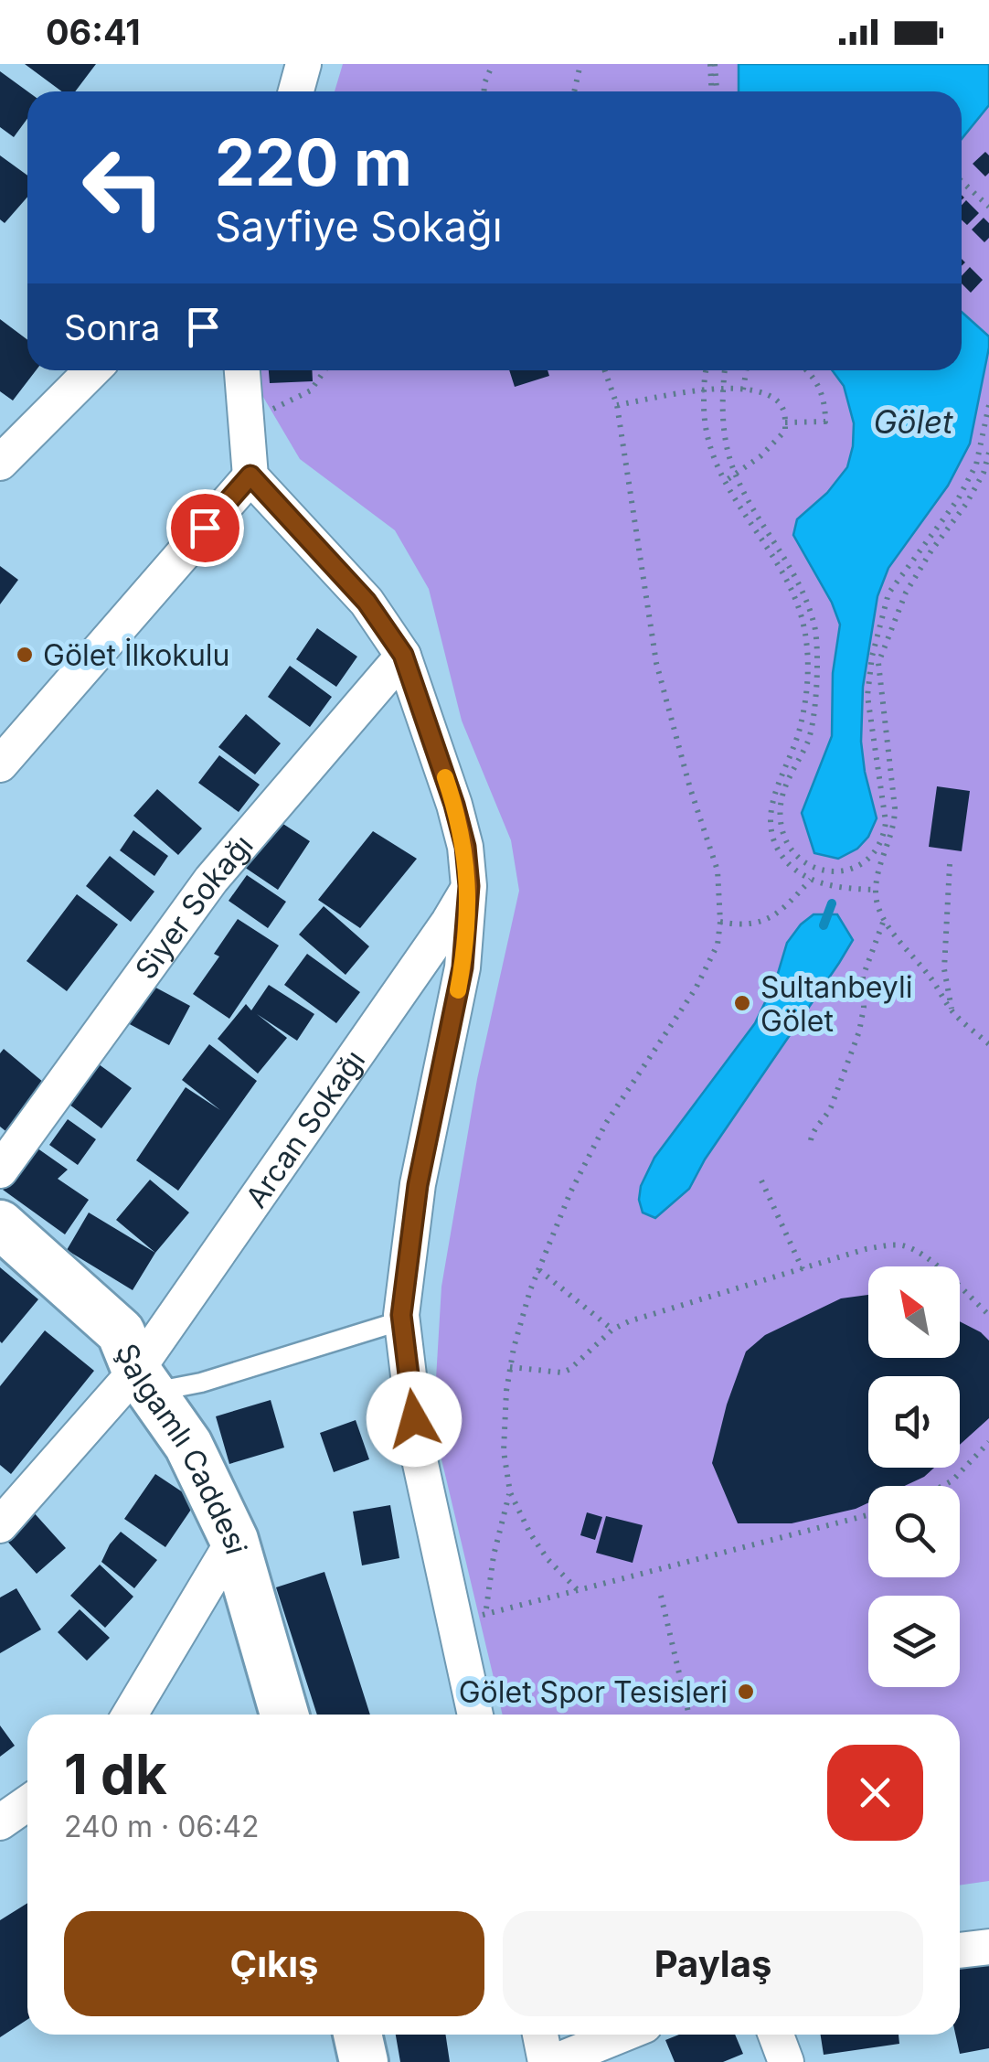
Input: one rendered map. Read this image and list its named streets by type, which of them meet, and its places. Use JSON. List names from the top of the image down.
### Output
{
  "streets": {
    "street": ["Siyer Sokağı", "Arcan Sokağı", "Şalgamlı Caddesi"]
  },
  "crossings": [
    ["Arcan Sokağı", "Şalgamlı Caddesi"]
  ],
  "water": ["Gölet"],
  "places": ["Gölet İlkokulu", "Sultanbeyli Gölet", "Gölet Spor Tesisleri"],
  "north": "top left",
  "page": {
    "status": "06:41",
    "turn": ["220 m", "Sayfiye Sokağı"],
    "then": "Sonra",
    "heading": ["1 dk", "240 m · 06:42"],
    "buttons": ["Çıkış", "Paylaş"]
  }
}
